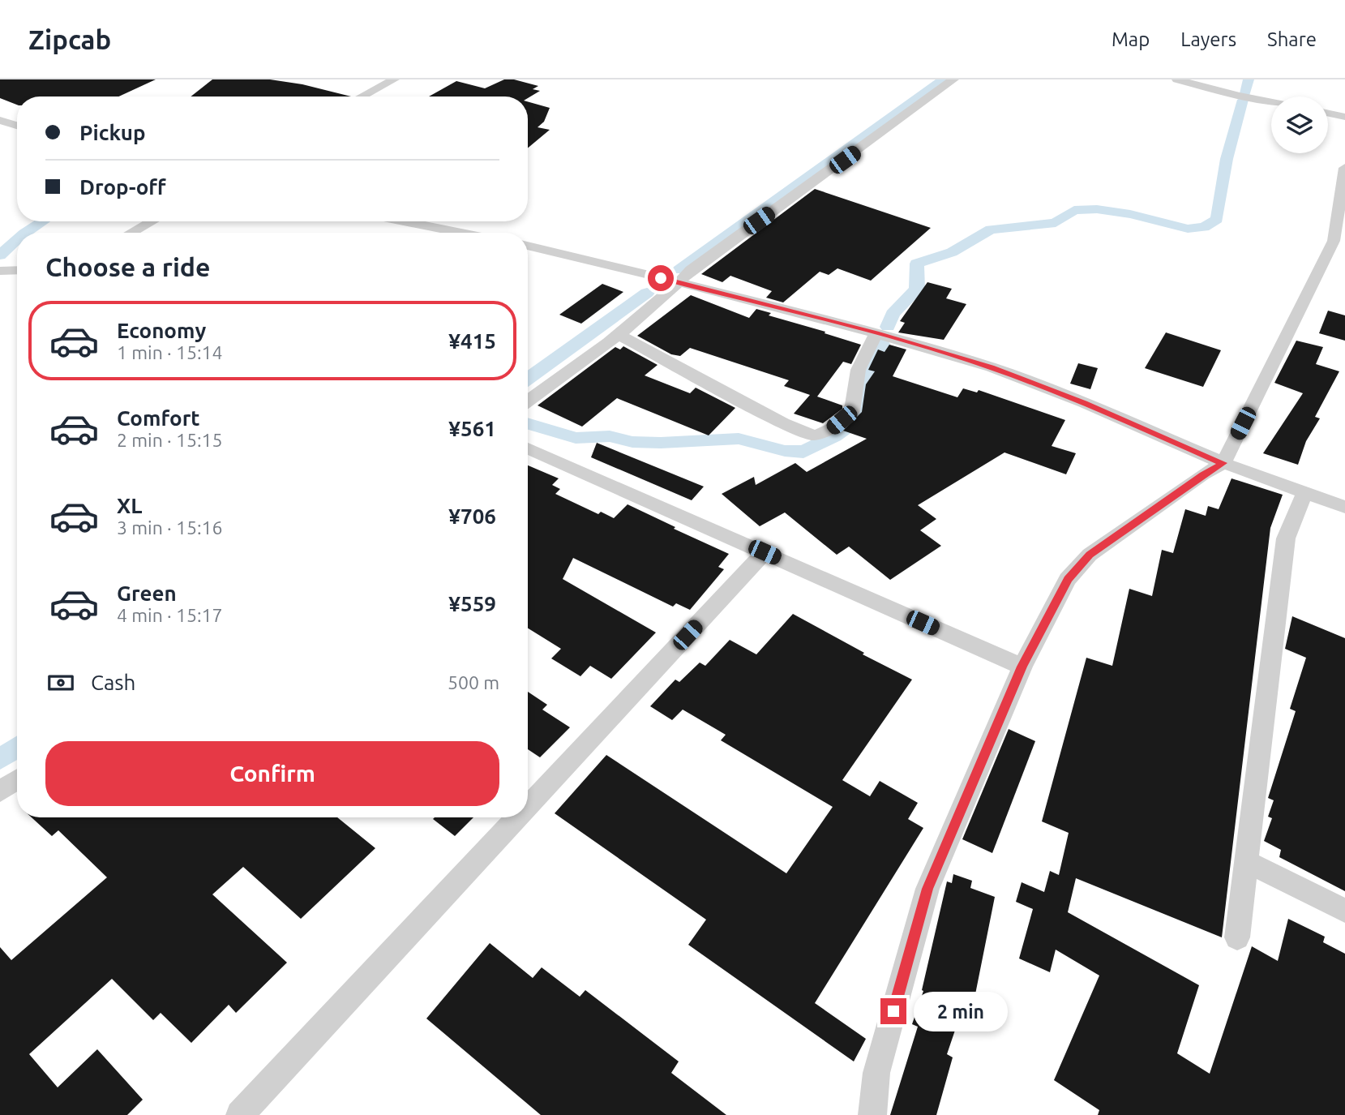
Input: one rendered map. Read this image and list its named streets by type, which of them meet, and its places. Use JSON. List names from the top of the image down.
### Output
{
  "page": {
    "header": "Zipcab",
    "nav": ["Map", "Layers", "Share"],
    "banner": ["Pickup", "Drop-off"],
    "heading": "Choose a ride",
    "list": [
      {
        "name": "Economy",
        "note": "1 min · 15:14",
        "value": "¥415"
      },
      {
        "name": "Comfort",
        "note": "2 min · 15:15",
        "value": "¥561"
      },
      {
        "name": "XL",
        "note": "3 min · 15:16",
        "value": "¥706"
      },
      {
        "name": "Green",
        "note": "4 min · 15:17",
        "value": "¥559"
      }
    ],
    "pay": ["Cash", "500 m"],
    "buttons": "Confirm",
    "bubble": "2 min"
  }
}
